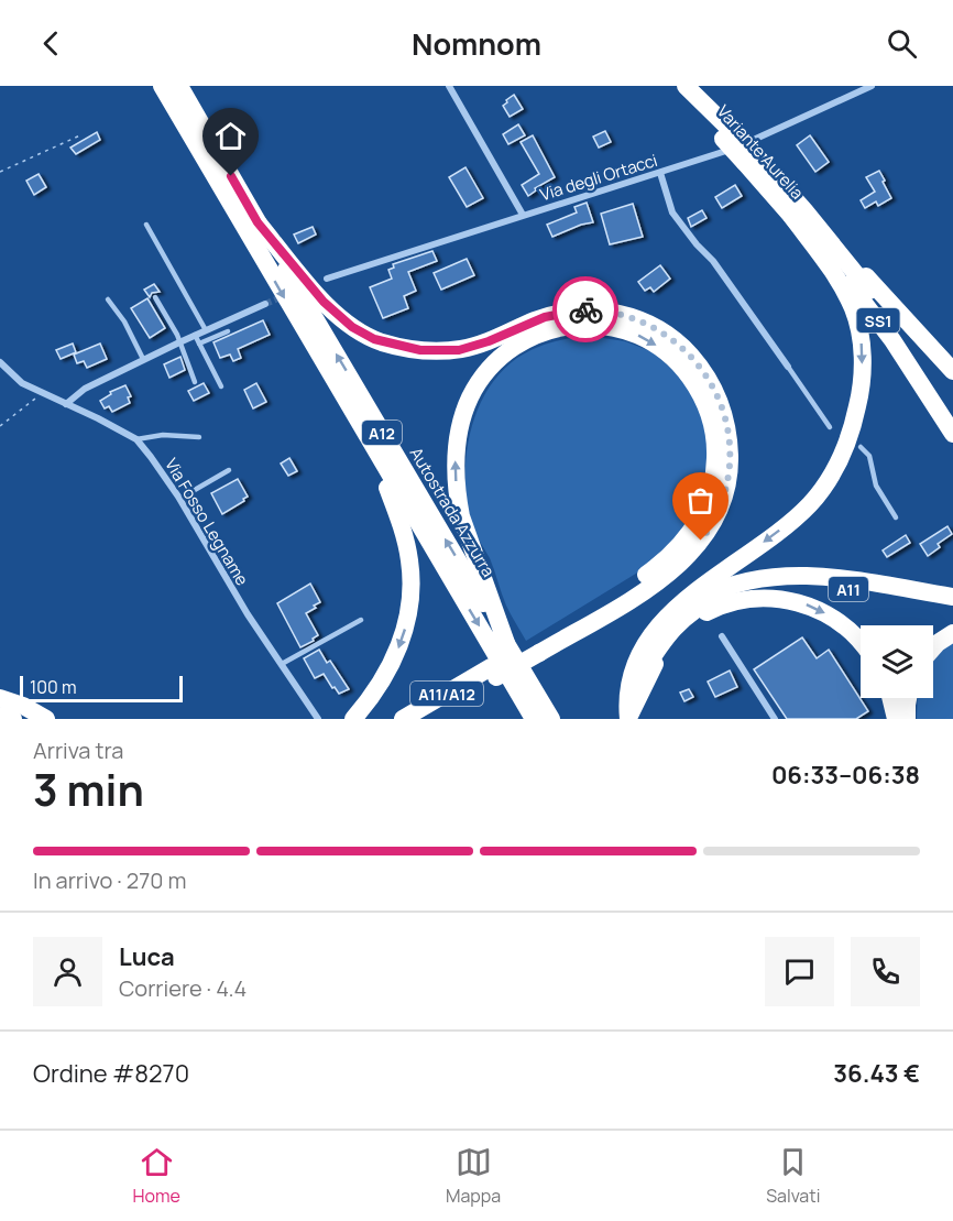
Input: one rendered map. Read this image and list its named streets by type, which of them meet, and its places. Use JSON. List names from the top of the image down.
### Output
{
  "streets": {
    "highway": [
      "Variante Aurelia",
      "SS1",
      "A12",
      "Autostrada Azzurra",
      "A11",
      "A11/A12"
    ],
    "street": ["Via degli Ortacci", "Via Fosso Legname"]
  },
  "crossings": [
    ["Variante Aurelia", "SS1"]
  ],
  "scale_bar": "100 m",
  "page": {
    "header": "Nomnom",
    "scale": "100 m",
    "heading": ["3 min", "Arriva tra", "06:33–06:38"],
    "panel": [
      "Luca",
      "Corriere · 4.4",
      "Ordine #8270",
      "36.43 €"
    ],
    "bar": "In arrivo · 270 m",
    "tabs": ["Home", "Mappa", "Salvati"]
  }
}
